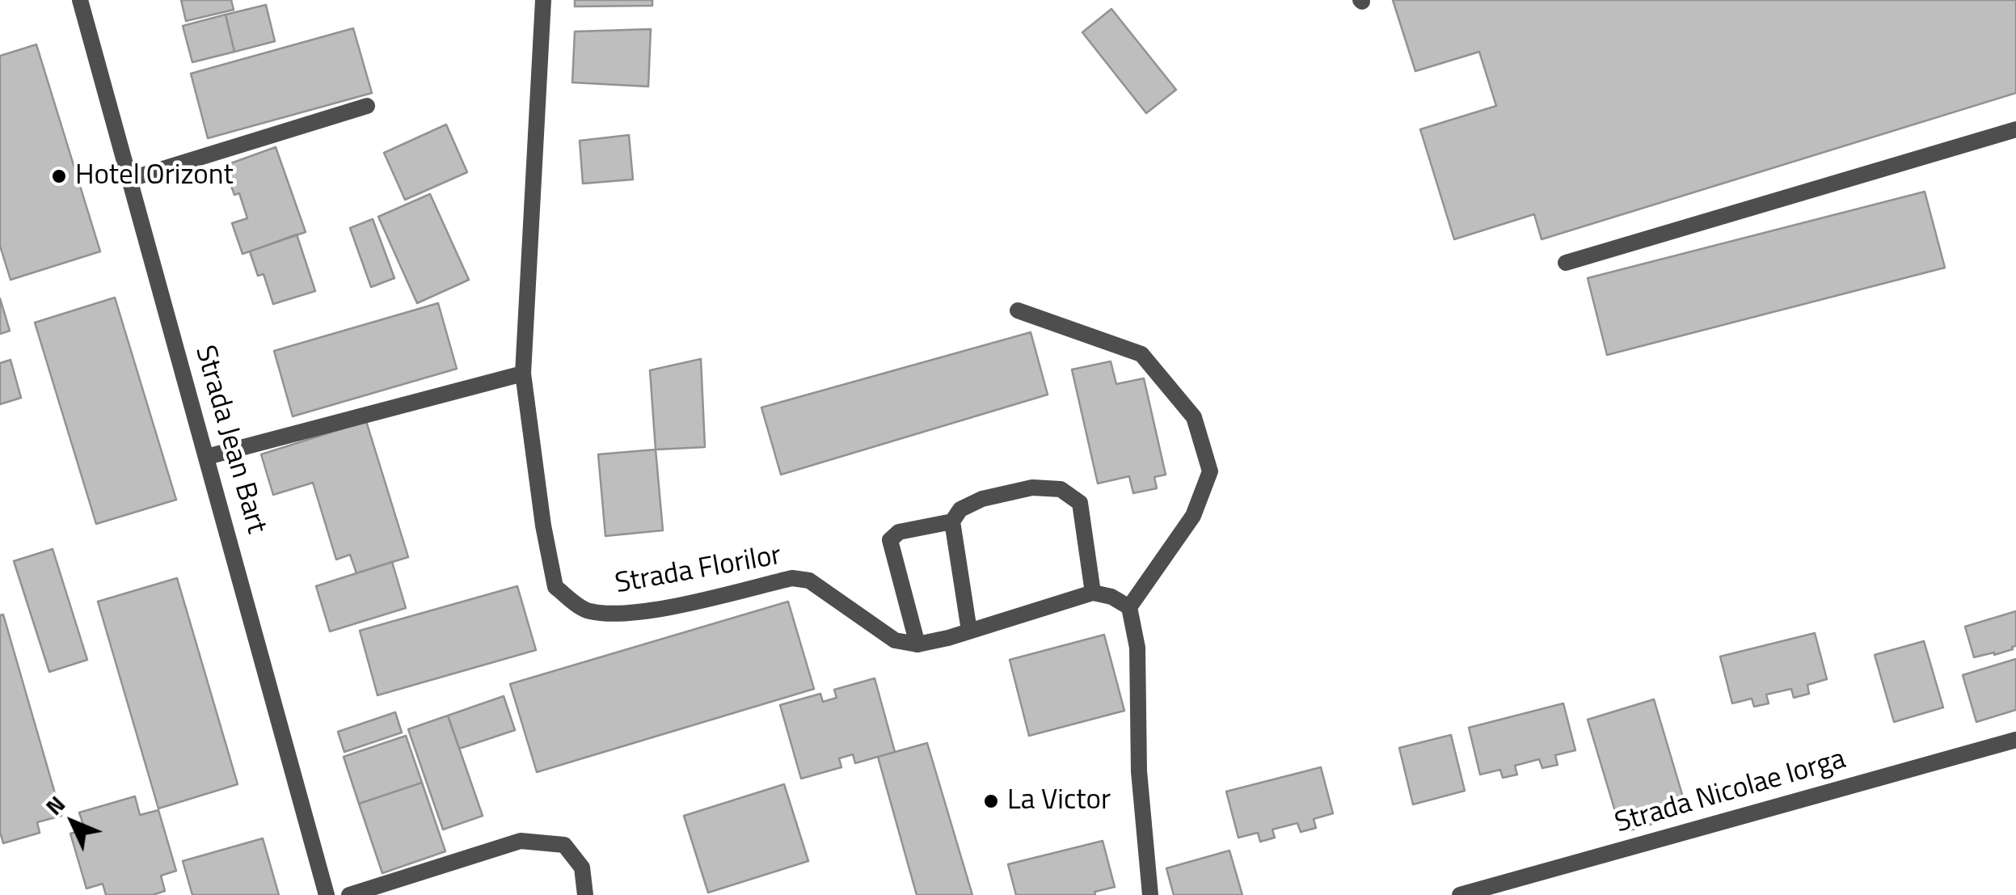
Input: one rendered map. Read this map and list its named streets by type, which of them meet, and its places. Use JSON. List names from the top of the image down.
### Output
{
  "streets": {
    "street": ["Strada Jean Bart", "Strada Florilor", "Strada Nicolae Iorga"]
  },
  "places": ["Hotel Orizont", "La Victor"],
  "north": "top left"
}
